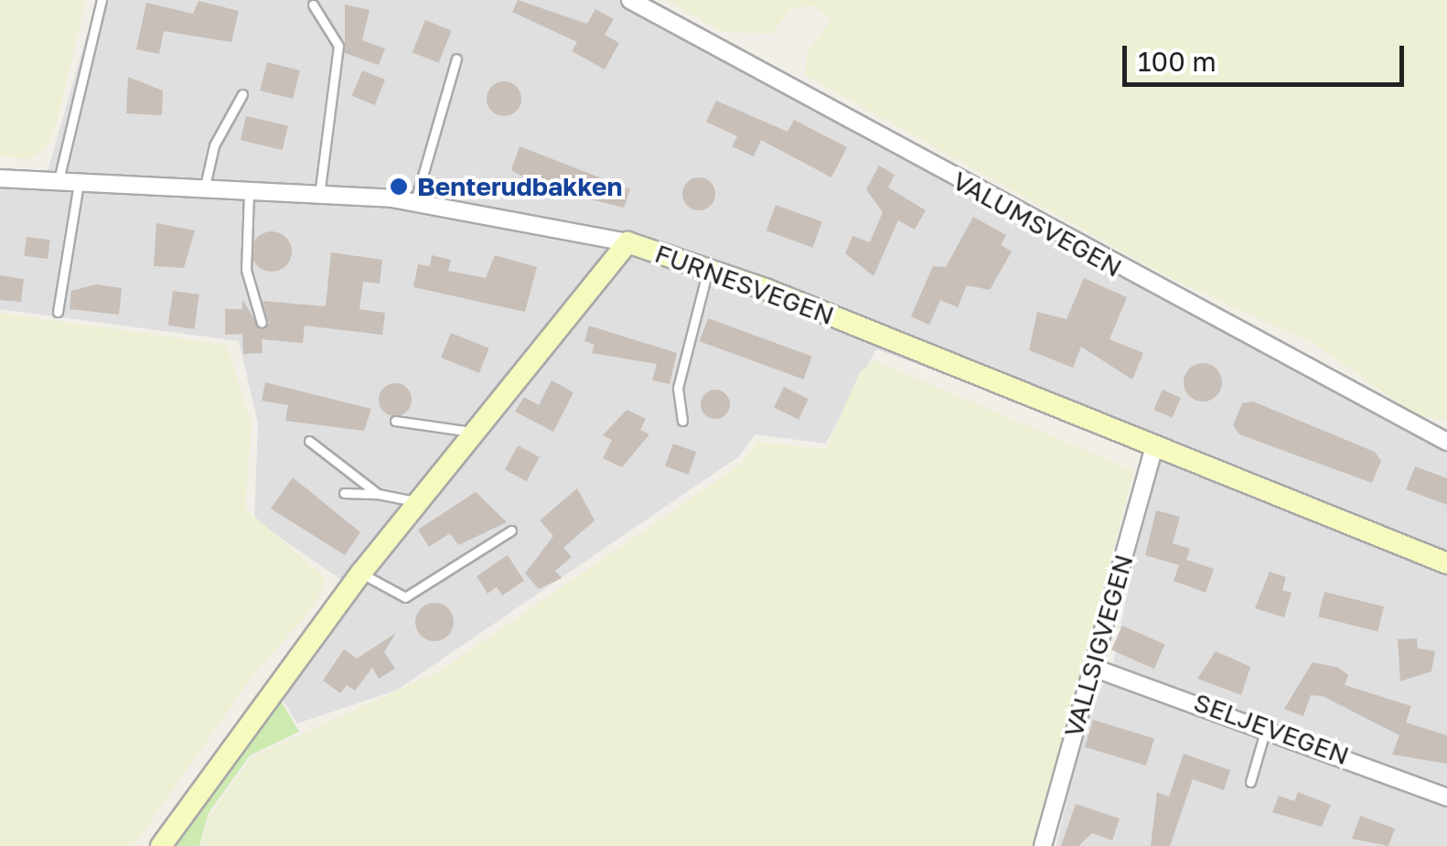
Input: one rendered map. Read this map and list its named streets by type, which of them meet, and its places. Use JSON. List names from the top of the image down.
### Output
{
  "streets": {
    "main road": ["FURNESVEGEN"],
    "street": ["VALUMSVEGEN", "VALLSIGVEGEN", "SELJEVEGEN"]
  },
  "crossings": [
    ["FURNESVEGEN", "VALLSIGVEGEN"],
    ["VALLSIGVEGEN", "SELJEVEGEN"]
  ],
  "places": ["Benterudbakken"],
  "scale_bar": "100 m"
}
